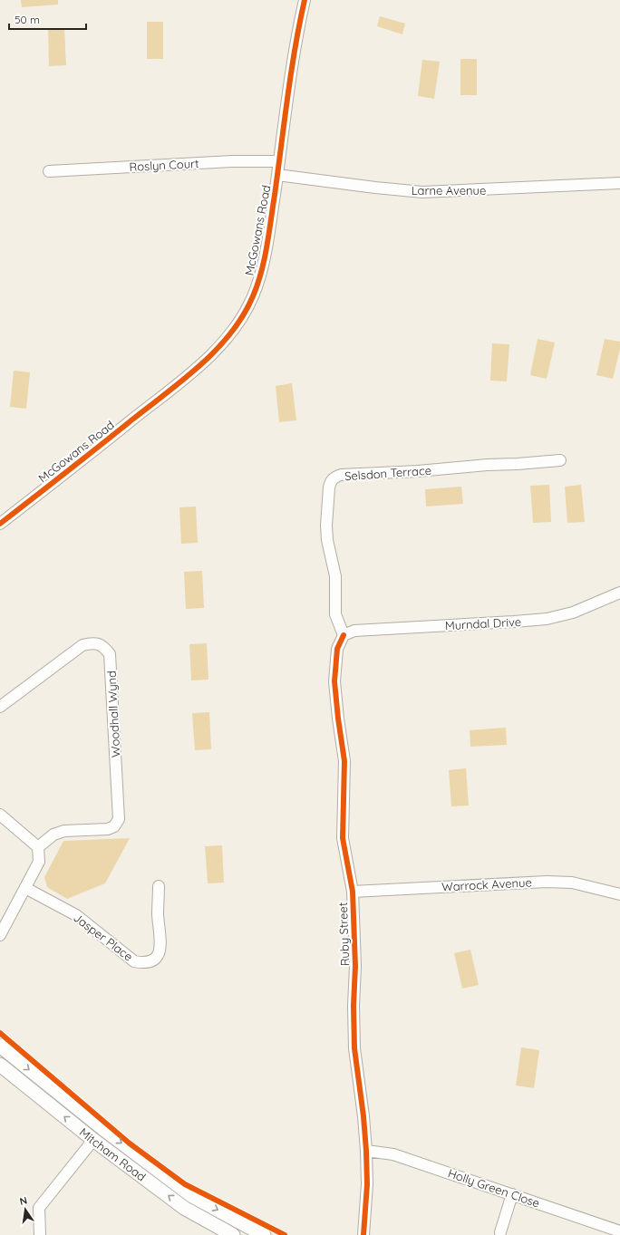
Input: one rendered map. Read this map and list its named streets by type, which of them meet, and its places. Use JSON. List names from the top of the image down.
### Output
{
  "streets": {
    "main road": ["Mitcham Road"],
    "street": [
      "Roslyn Court",
      "Larne Avenue",
      "McGowans Road",
      "Selsdon Terrace",
      "Murndal Drive",
      "Woodhall Wynd",
      "Warrock Avenue",
      "Ruby Street",
      "Jasper Place",
      "Holly Green Close"
    ]
  },
  "crossings": [
    ["Roslyn Court", "McGowans Road"],
    ["Larne Avenue", "McGowans Road"],
    ["Selsdon Terrace", "Murndal Drive"],
    ["Selsdon Terrace", "Ruby Street"],
    ["Murndal Drive", "Ruby Street"],
    ["Warrock Avenue", "Ruby Street"],
    ["Ruby Street", "Holly Green Close"]
  ],
  "scale_bar": "50 m",
  "north": "top"
}
